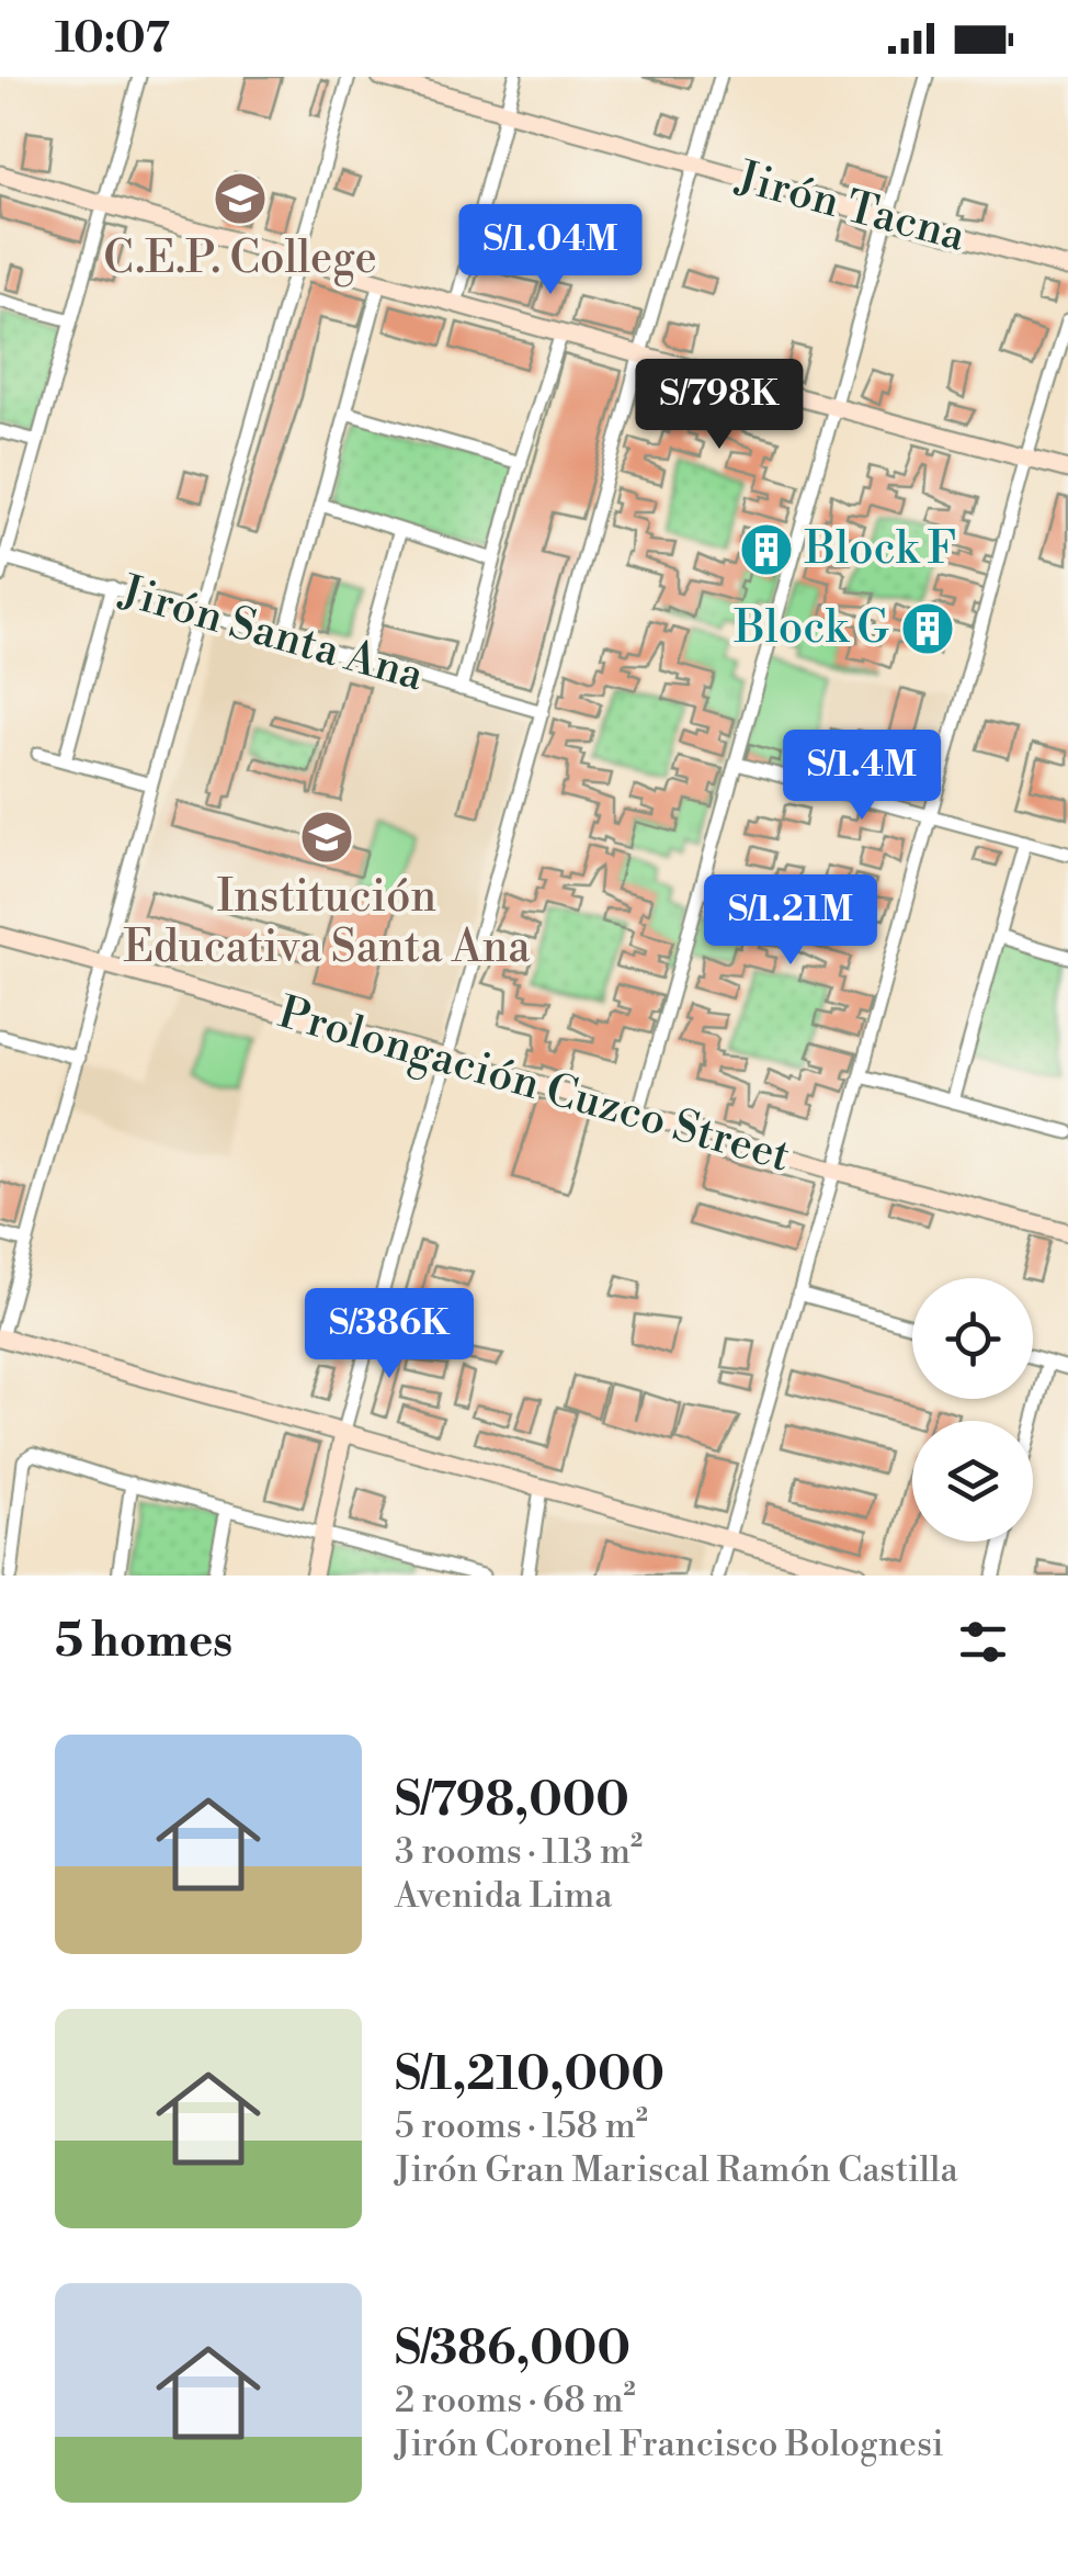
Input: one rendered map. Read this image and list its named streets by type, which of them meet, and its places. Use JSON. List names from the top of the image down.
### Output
{
  "streets": {
    "street": ["Jirón Tacna", "Jirón Santa Ana", "Prolongación Cuzco Street"]
  },
  "places": {
    "school or university": ["C.E.P. College", "Institución Educativa Santa Ana"],
    "building": ["Block F", "Block G"]
  },
  "page": {
    "status": "10:07",
    "price": [
      "S/1.04M",
      "S/798K",
      "S/1.4M",
      "S/1.21M",
      "S/386K"
    ],
    "heading": "5 homes",
    "list": [
      {
        "name": "S/798,000",
        "note": "3 rooms · 113 m² · Avenida Lima"
      },
      {
        "name": "S/1,210,000",
        "note": "5 rooms · 158 m² · Jirón Gran Mariscal Ramón Castilla"
      },
      {
        "name": "S/386,000",
        "note": "2 rooms · 68 m² · Jirón Coronel Francisco Bolognesi"
      }
    ]
  }
}
